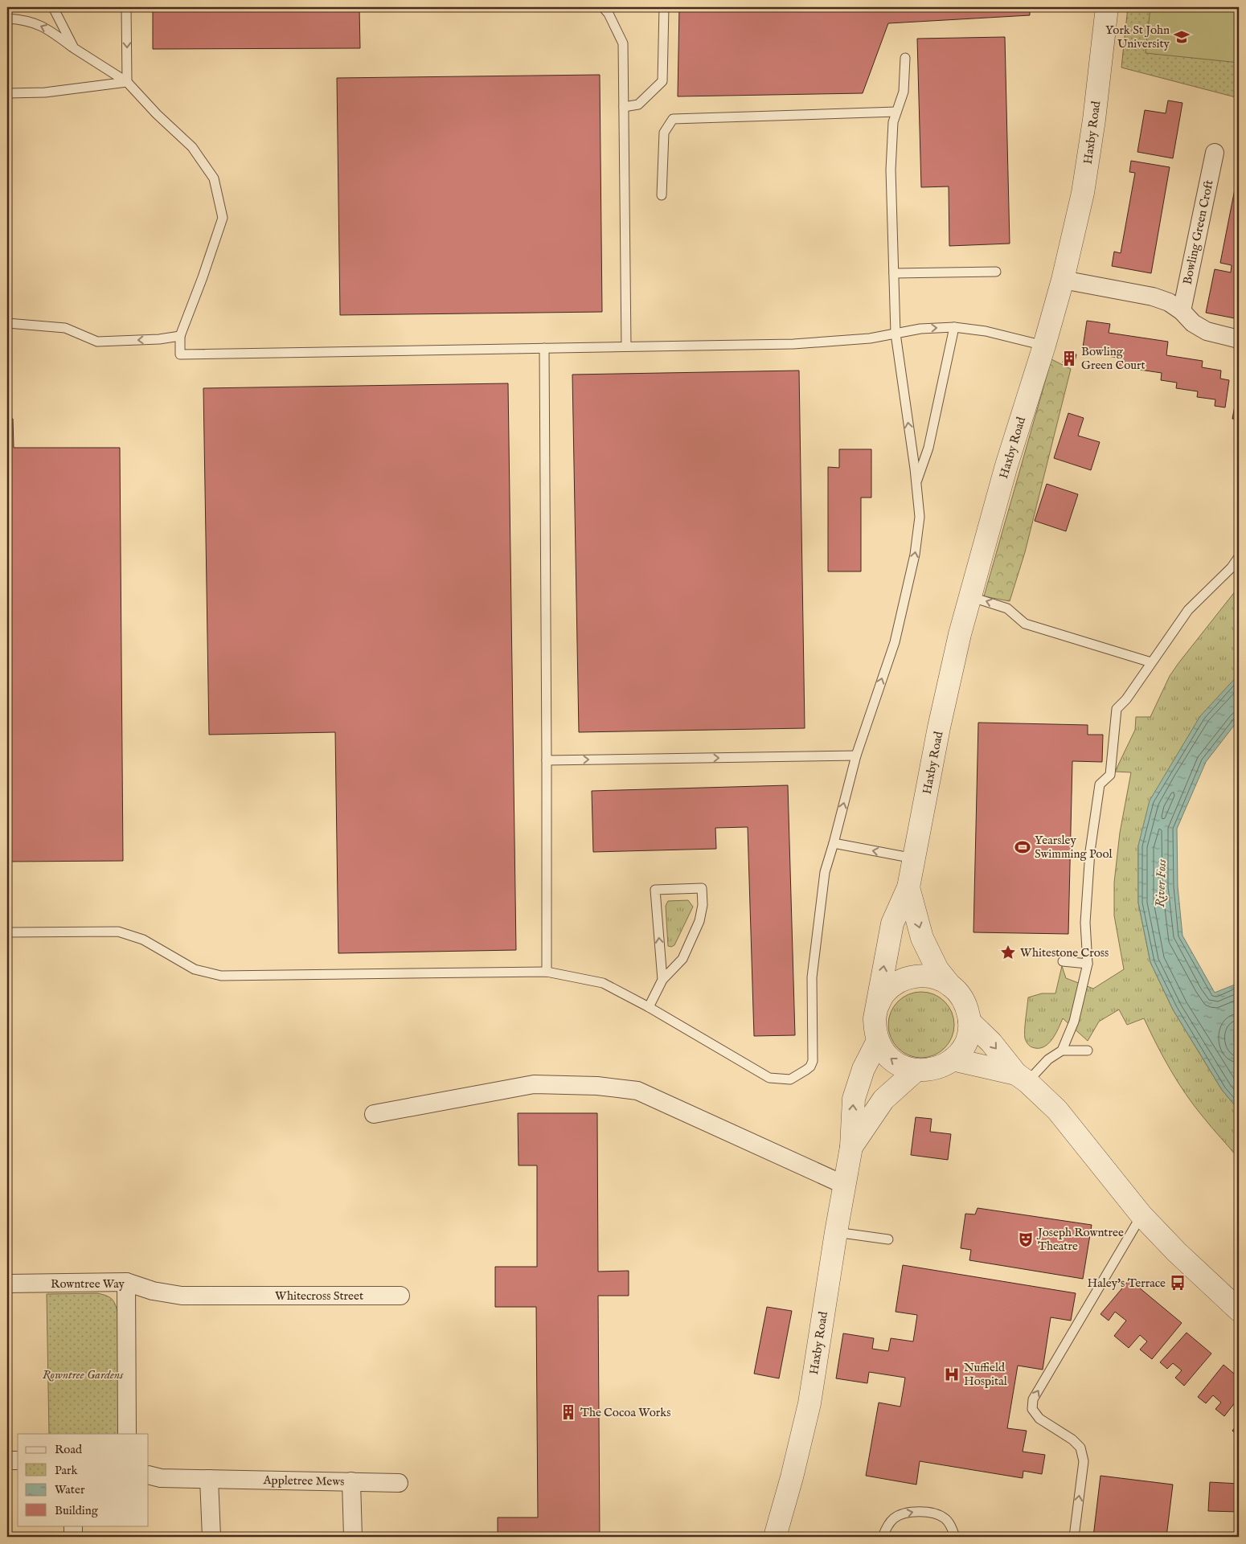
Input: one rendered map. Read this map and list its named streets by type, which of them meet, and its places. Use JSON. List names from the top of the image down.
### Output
{
  "streets": {
    "street": [
      "Haxby Road",
      "Bowling Green Croft",
      "Rowntree Way",
      "Whitecross Street",
      "Appletree Mews"
    ]
  },
  "crossings": [
    ["Rowntree Way", "Whitecross Street"]
  ],
  "water": ["River Foss"],
  "parks": ["Rowntree Gardens"],
  "places": {
    "school or university": ["York St John University"],
    "building": ["Bowling Green Court", "The Cocoa Works"],
    "sports": ["Yearsley Swimming Pool"],
    "place": ["Whitestone Cross"],
    "theatre": ["Joseph Rowntree Theatre"],
    "bus stop": ["Haley's Terrace"],
    "hospital": ["Nuffield Hospital"]
  },
  "legend": [
    "Road",
    "Park",
    "Water",
    "Building"
  ]
}
